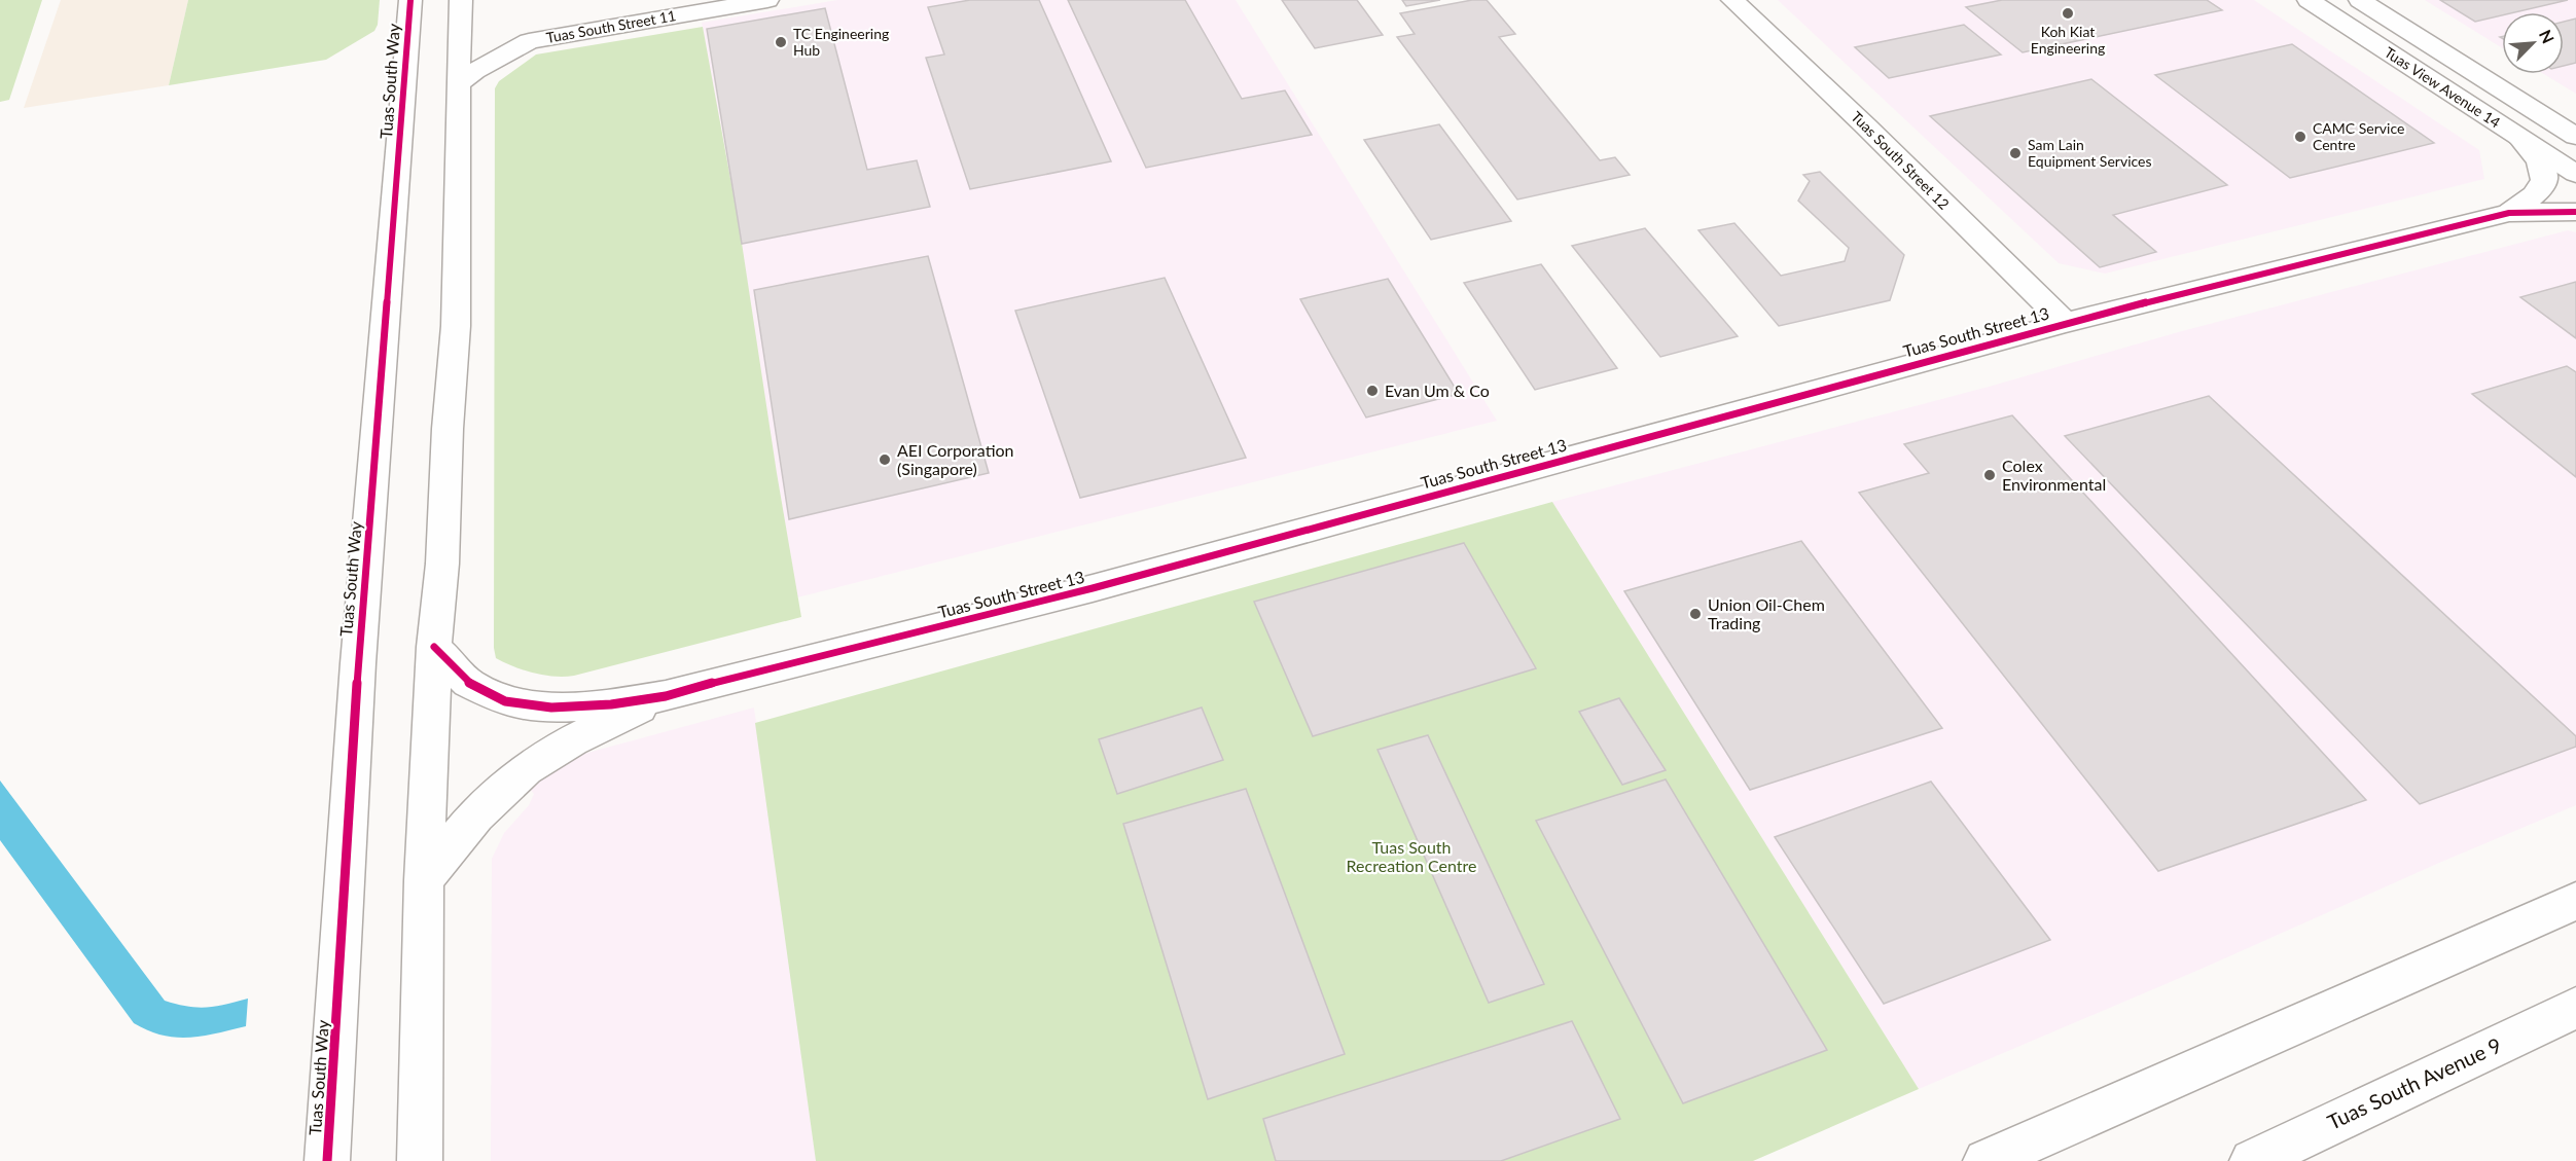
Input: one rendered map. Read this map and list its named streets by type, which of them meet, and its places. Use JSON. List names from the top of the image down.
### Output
{
  "streets": {
    "street": [
      "Tuas South Street 11",
      "Tuas South Way",
      "Tuas View Avenue 14",
      "Tuas South Street 12",
      "Tuas South Street 13",
      "Tuas South Avenue 9"
    ]
  },
  "crossings": [
    ["Tuas View Avenue 14", "Tuas South Street 13"],
    ["Tuas South Street 12", "Tuas South Street 13"]
  ],
  "parks": ["Tuas South Recreation Centre"],
  "places": [
    "Koh Kiat Engineering",
    "TC Engineering Hub",
    "CAMC Service Centre",
    "Sam Lain Equipment Services",
    "Evan Um & Co",
    "AEI Corporation (Singapore)",
    "Colex Environmental",
    "Union Oil-Chem Trading"
  ],
  "north": "top right"
}
